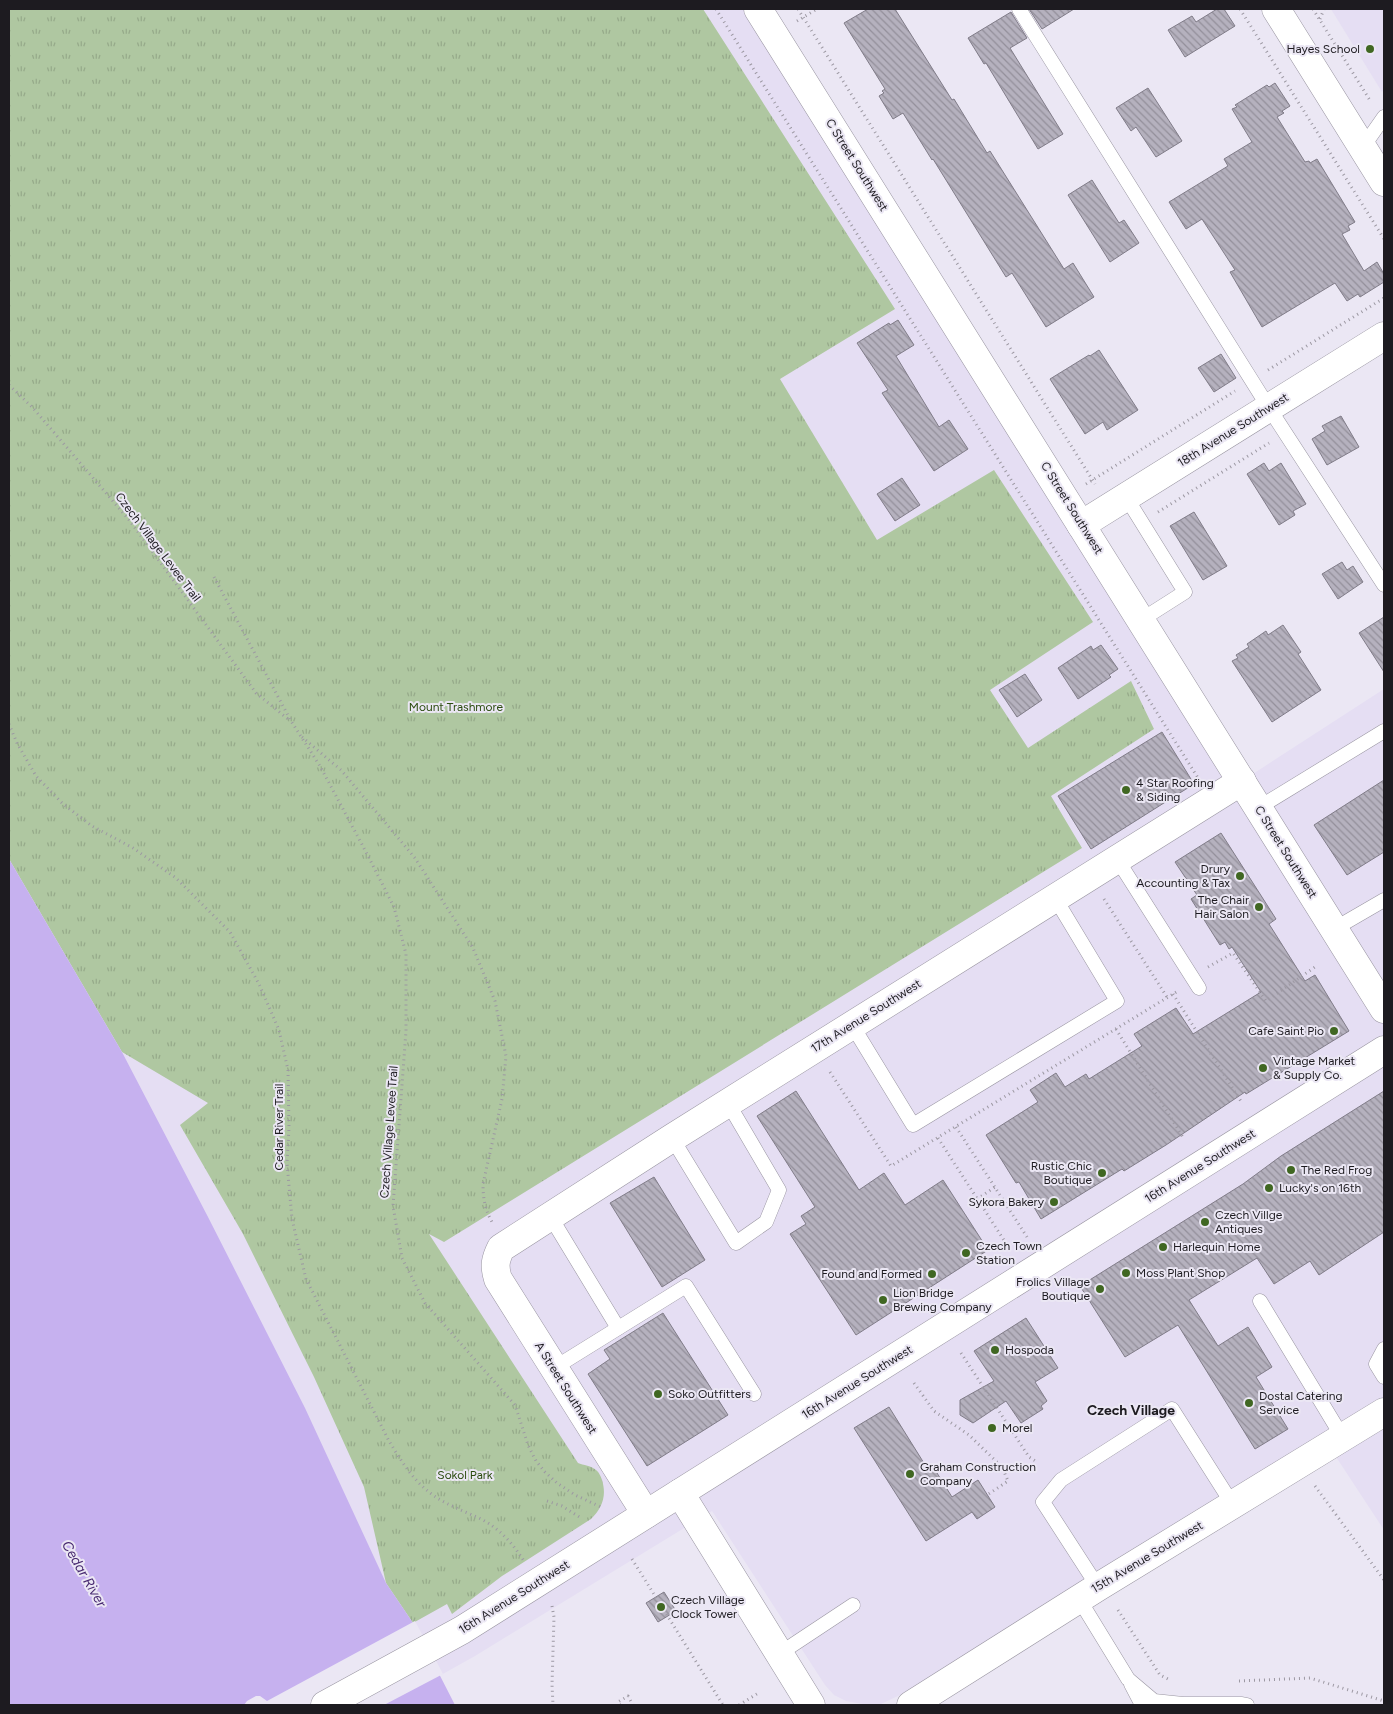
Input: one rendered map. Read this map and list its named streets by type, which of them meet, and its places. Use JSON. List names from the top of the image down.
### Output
{
  "streets": {
    "street": [
      "C Street Southwest",
      "18th Avenue Southwest",
      "17th Avenue Southwest",
      "16th Avenue Southwest",
      "A Street Southwest",
      "15th Avenue Southwest"
    ],
    "path": ["Czech Village Levee Trail", "Cedar River Trail"]
  },
  "crossings": [
    ["C Street Southwest", "18th Avenue Southwest"],
    ["C Street Southwest", "17th Avenue Southwest"],
    ["17th Avenue Southwest", "A Street Southwest"],
    ["16th Avenue Southwest", "A Street Southwest"]
  ],
  "districts": ["Czech Village"],
  "water": ["Cedar River"],
  "parks": ["Mount Trashmore", "Sokol Park"],
  "places": [
    "Hayes School",
    "4 Star Roofing & Siding",
    "Drury Accounting & Tax",
    "The Chair Hair Salon",
    "Cafe Saint Pio",
    "Vintage Market & Supply Co.",
    "The Red Frog",
    "Rustic Chic Boutique",
    "Lucky's on 16th",
    "Sykora Bakery",
    "Czech Villge Antiques",
    "Harlequin Home",
    "Czech Town Station",
    "Moss Plant Shop",
    "Found and Formed",
    "Frolics Village Boutique",
    "Lion Bridge Brewing Company",
    "Hospoda",
    "Soko Outfitters",
    "Dostal Catering Service",
    "Morel",
    "Graham Construction Company",
    "Czech Village Clock Tower"
  ]
}
